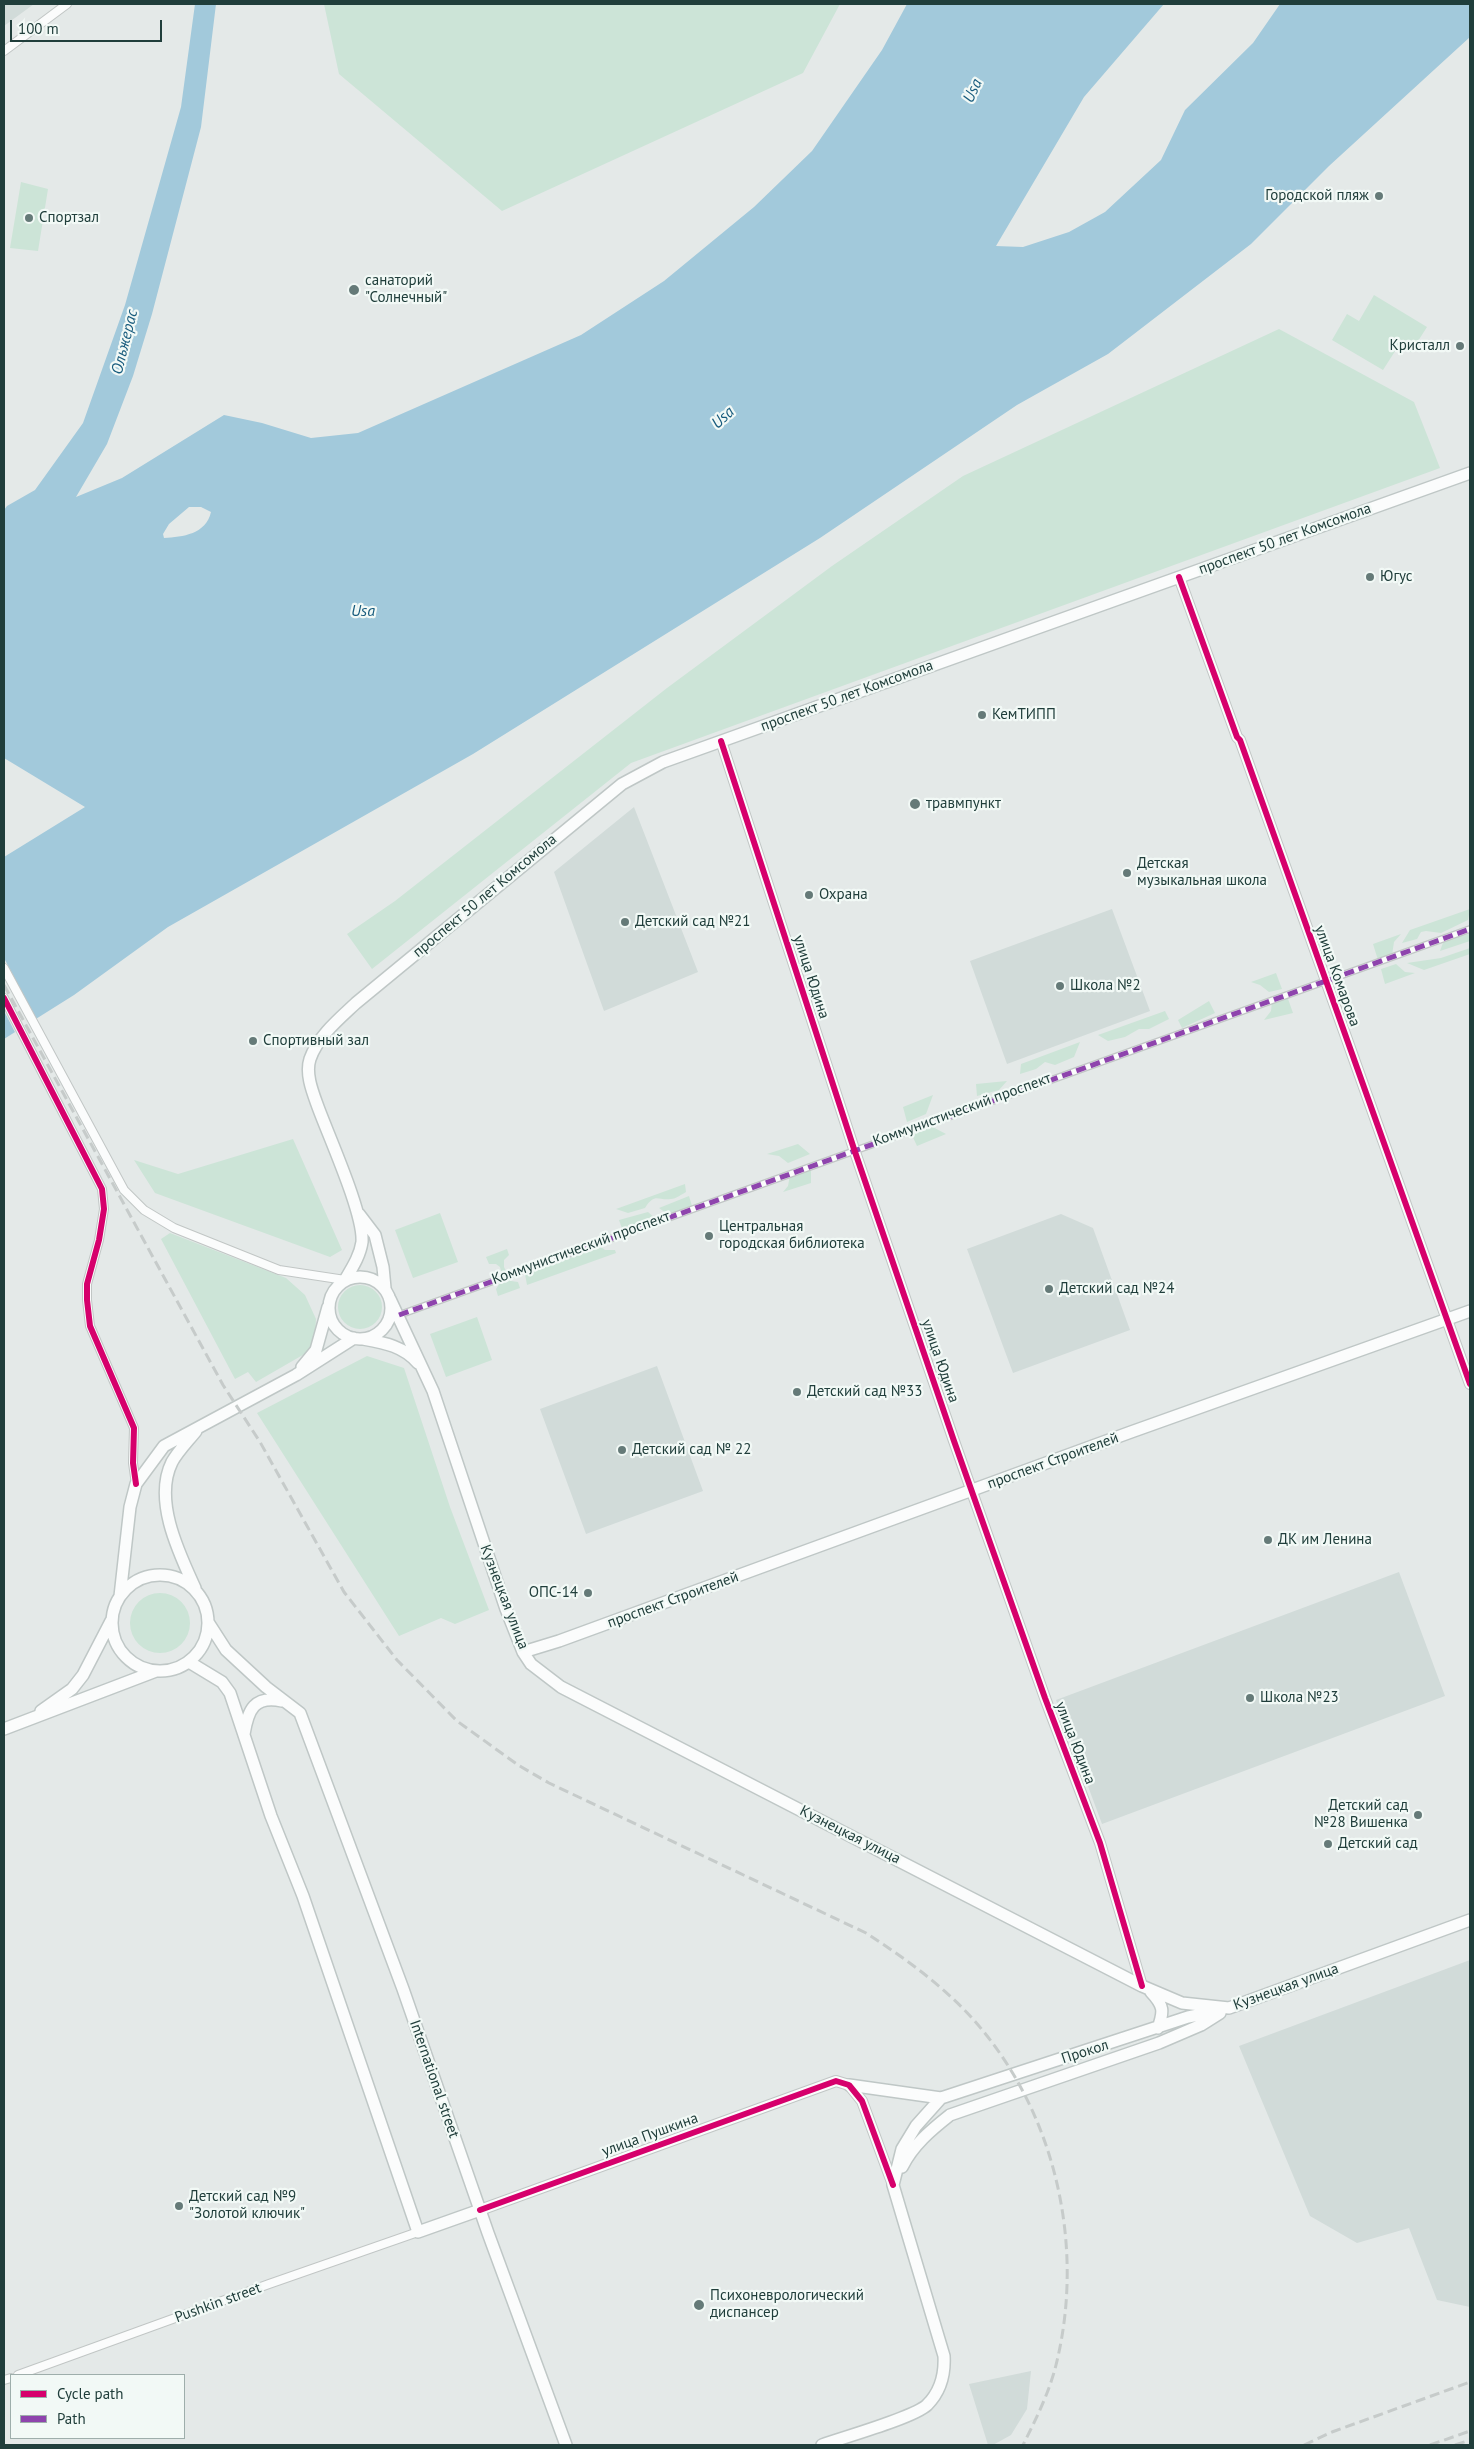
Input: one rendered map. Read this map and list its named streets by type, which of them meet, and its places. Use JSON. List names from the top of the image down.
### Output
{
  "streets": {
    "main road": [
      "проспект 50 лет Комсомола",
      "проспект Строителей",
      "Кузнецкая улица",
      "Прокол",
      "International street",
      "улица Пушкина"
    ],
    "street": [
      "улица Комарова",
      "улица Юдина",
      "Коммунистический проспект",
      "Pushkin street"
    ]
  },
  "crossings": [
    ["проспект 50 лет Комсомола", "улица Комарова"],
    ["проспект 50 лет Комсомола", "улица Юдина"],
    ["улица Комарова", "Коммунистический проспект"],
    ["улица Комарова", "проспект Строителей"],
    ["улица Юдина", "Коммунистический проспект"],
    ["улица Юдина", "проспект Строителей"],
    ["улица Юдина", "Кузнецкая улица"],
    ["Коммунистический проспект", "Кузнецкая улица"],
    ["проспект Строителей", "Кузнецкая улица"],
    ["Кузнецкая улица", "Прокол"],
    ["International street", "улица Пушкина"],
    ["улица Пушкина", "Pushkin street"]
  ],
  "water": ["Usa", "Ольжерас"],
  "places": [
    "Городской пляж",
    "Спортзал",
    "санаторий \"Солнечный\"",
    "Кристалл",
    "Югус",
    "КемТИПП",
    "травмпункт",
    "Детская музыкальная школа",
    "Охрана",
    "Детский сад №21",
    "Школа №2",
    "Спортивный зал",
    "Центральная городская библиотека",
    "Детский сад №24",
    "Детский сад №33",
    "Детский сад № 22",
    "ДК им Ленина",
    "ОПС-14",
    "Школа №23",
    "Детский сад №28 Вишенка",
    "Детский сад",
    "Детский сад №9 \"Золотой ключик\"",
    "Психоневрологический диспансер"
  ],
  "legend": ["Cycle path", "Path"],
  "scale_bar": "100 m"
}
